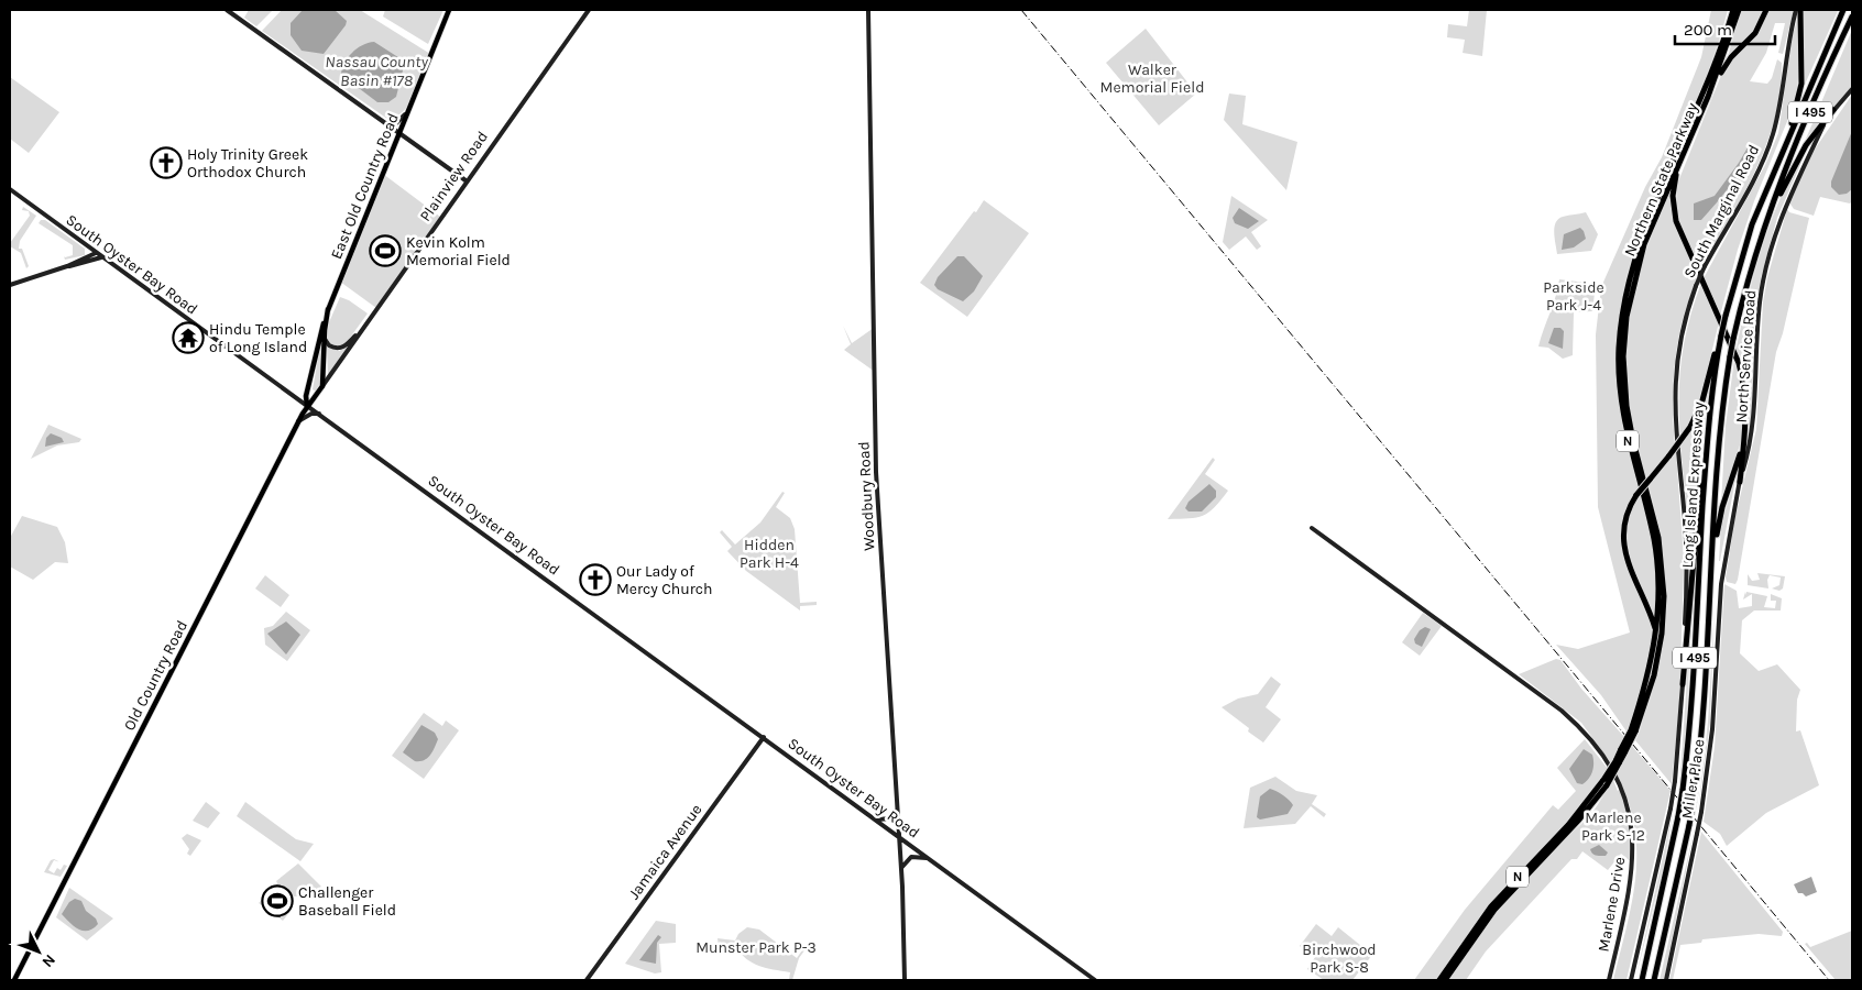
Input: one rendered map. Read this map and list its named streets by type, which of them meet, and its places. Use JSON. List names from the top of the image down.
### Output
{
  "streets": {
    "highway": [
      "I 495",
      "Northern State Parkway",
      "N",
      "Long Island Expressway"
    ],
    "main road": [
      "Plainview Road",
      "East Old Country Road",
      "South Marginal Road",
      "South Oyster Bay Road",
      "North Service Road",
      "Woodbury Road",
      "Old Country Road",
      "Miller Place",
      "Jamaica Avenue",
      "Marlene Drive"
    ]
  },
  "crossings": [
    ["I 495", "Long Island Expressway"],
    ["Plainview Road", "East Old Country Road"],
    ["Plainview Road", "Old Country Road"],
    ["East Old Country Road", "South Oyster Bay Road"],
    ["East Old Country Road", "Old Country Road"],
    ["South Oyster Bay Road", "Woodbury Road"],
    ["South Oyster Bay Road", "Old Country Road"],
    ["South Oyster Bay Road", "Jamaica Avenue"],
    ["North Service Road", "Miller Place"]
  ],
  "water": ["Nassau County Basin #178"],
  "parks": [
    "Walker Memorial Field",
    "Parkside Park J-4",
    "Hidden Park H-4",
    "Marlene Park S-12",
    "Munster Park P-3",
    "Birchwood Park S-8"
  ],
  "places": {
    "church": ["Holy Trinity Greek Orthodox Church", "Our Lady of Mercy Church"],
    "sports": ["Kevin Kolm Memorial Field", "Challenger Baseball Field"],
    "temple": ["Hindu Temple of Long Island"]
  },
  "scale_bar": "200 m",
  "north": "bottom right"
}
